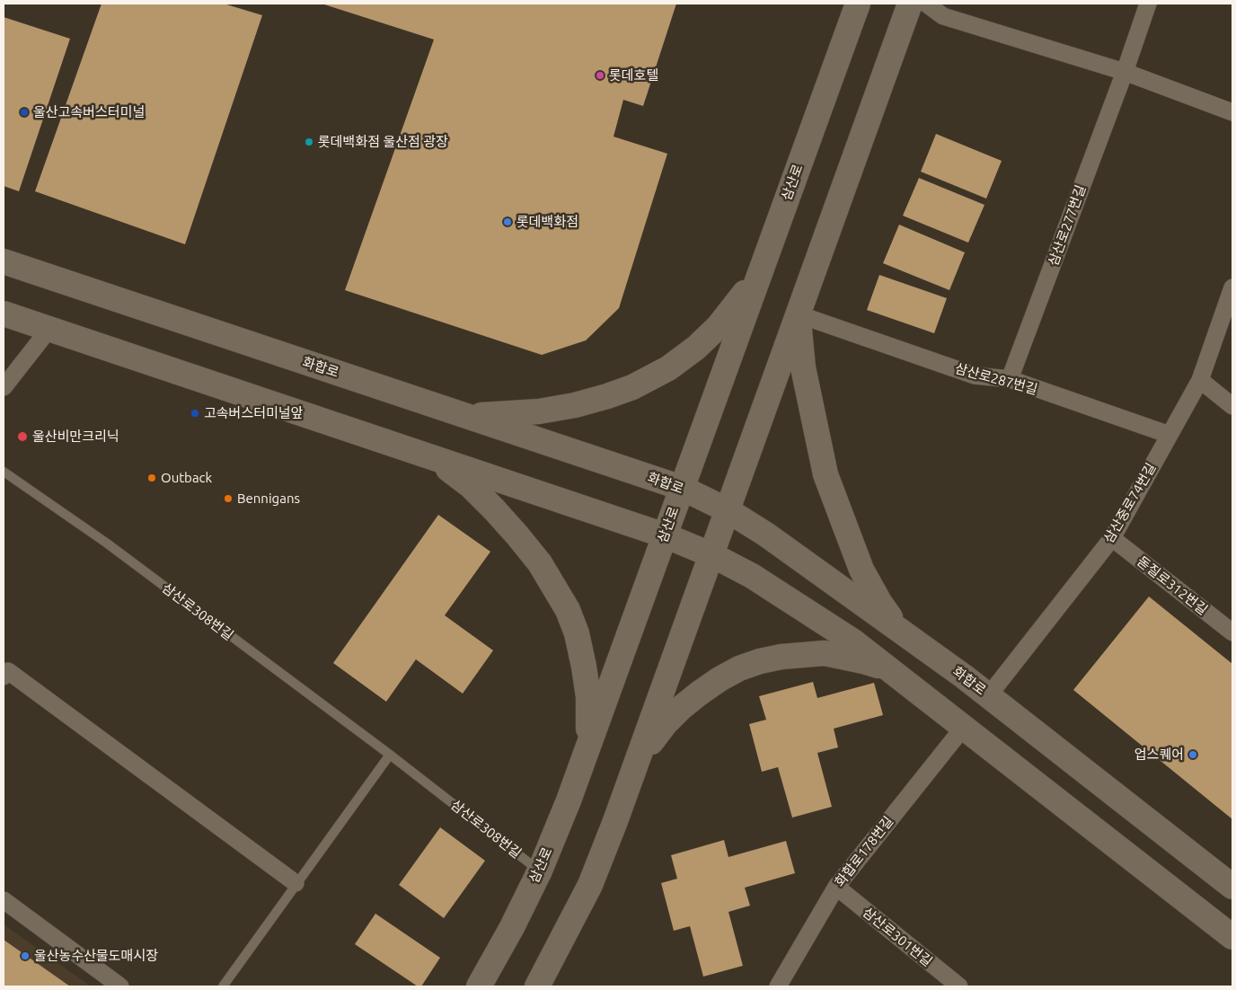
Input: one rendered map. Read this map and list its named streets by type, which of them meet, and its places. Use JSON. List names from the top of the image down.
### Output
{
  "streets": {
    "main road": ["삼산로", "화합로"],
    "street": [
      "삼산로277번길",
      "삼산로287번길",
      "삼산중로74번길",
      "돋질로312번길",
      "화합로178번길",
      "삼산로301번길"
    ],
    "lane": ["삼산로308번길"]
  },
  "crossings": [
    ["삼산로", "화합로"],
    ["삼산로", "삼산로308번길"],
    ["삼산로277번길", "삼산로287번길"],
    ["화합로", "삼산중로74번길"],
    ["삼산로287번길", "삼산중로74번길"],
    ["삼산중로74번길", "돋질로312번길"],
    ["화합로178번길", "삼산로301번길"]
  ],
  "places": [
    "롯데호텔",
    "울산고속버스터미널",
    "롯데백화점 울산점 광장",
    "롯데백화점",
    "고속버스터미널앞",
    "울산비만크리닉",
    "Outback",
    "Bennigans",
    "업스퀘어",
    "울산농수산물도매시장"
  ]
}
